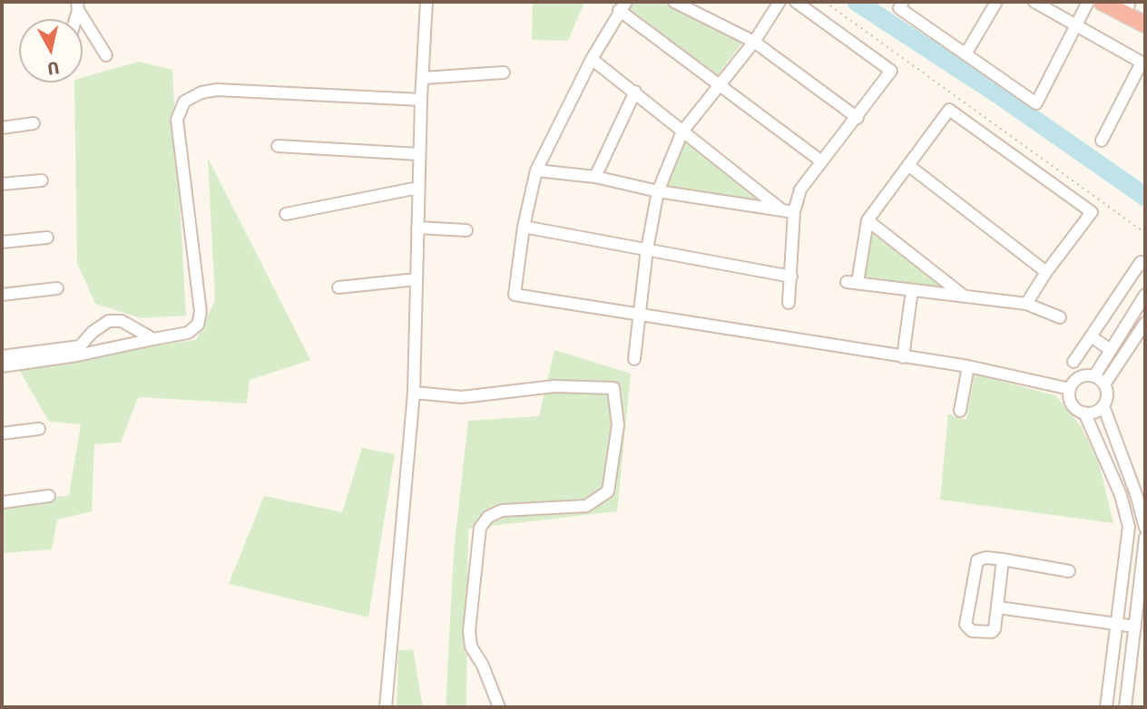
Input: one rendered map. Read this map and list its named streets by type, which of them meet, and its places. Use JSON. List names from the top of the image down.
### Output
{
  "north": "bottom"
}
